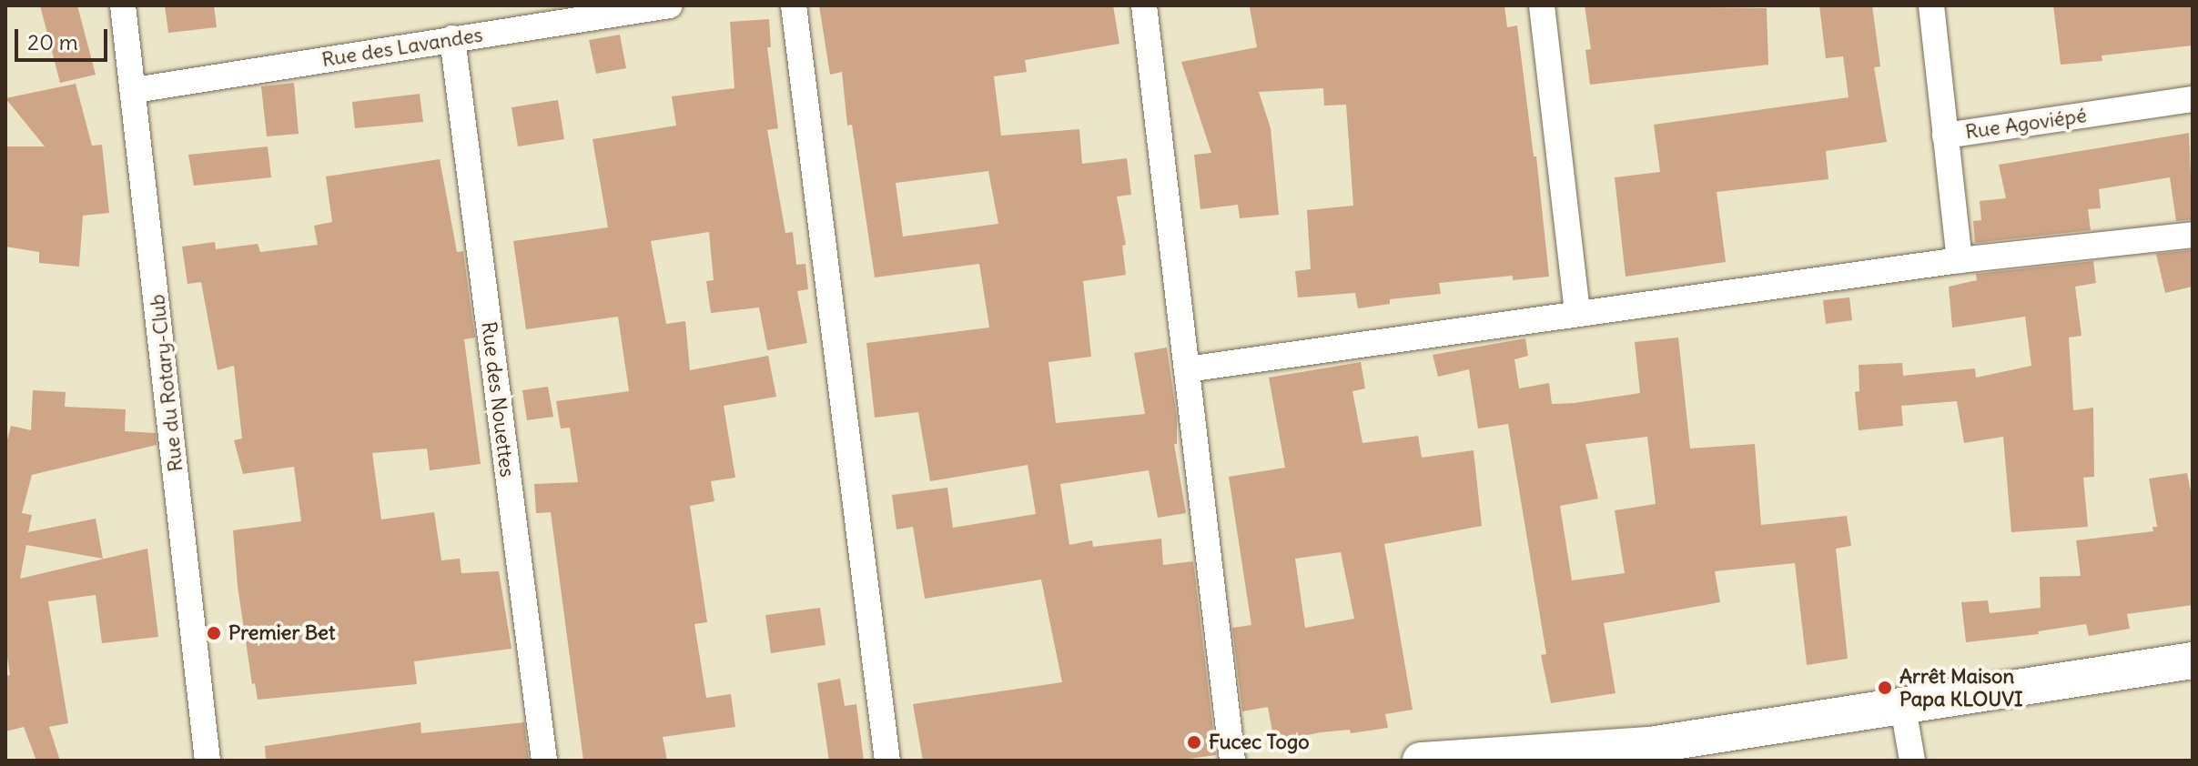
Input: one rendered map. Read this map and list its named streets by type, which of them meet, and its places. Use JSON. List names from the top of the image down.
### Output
{
  "streets": {
    "street": [
      "Rue des Lavandes",
      "Rue Agoviépé",
      "Rue du Rotary-Club",
      "Rue des Nouettes"
    ]
  },
  "crossings": [
    ["Rue des Lavandes", "Rue du Rotary-Club"],
    ["Rue des Lavandes", "Rue des Nouettes"]
  ],
  "places": ["Premier Bet", "Arrêt Maison Papa KLOUVI", "Fucec Togo"],
  "scale_bar": "20 m"
}
